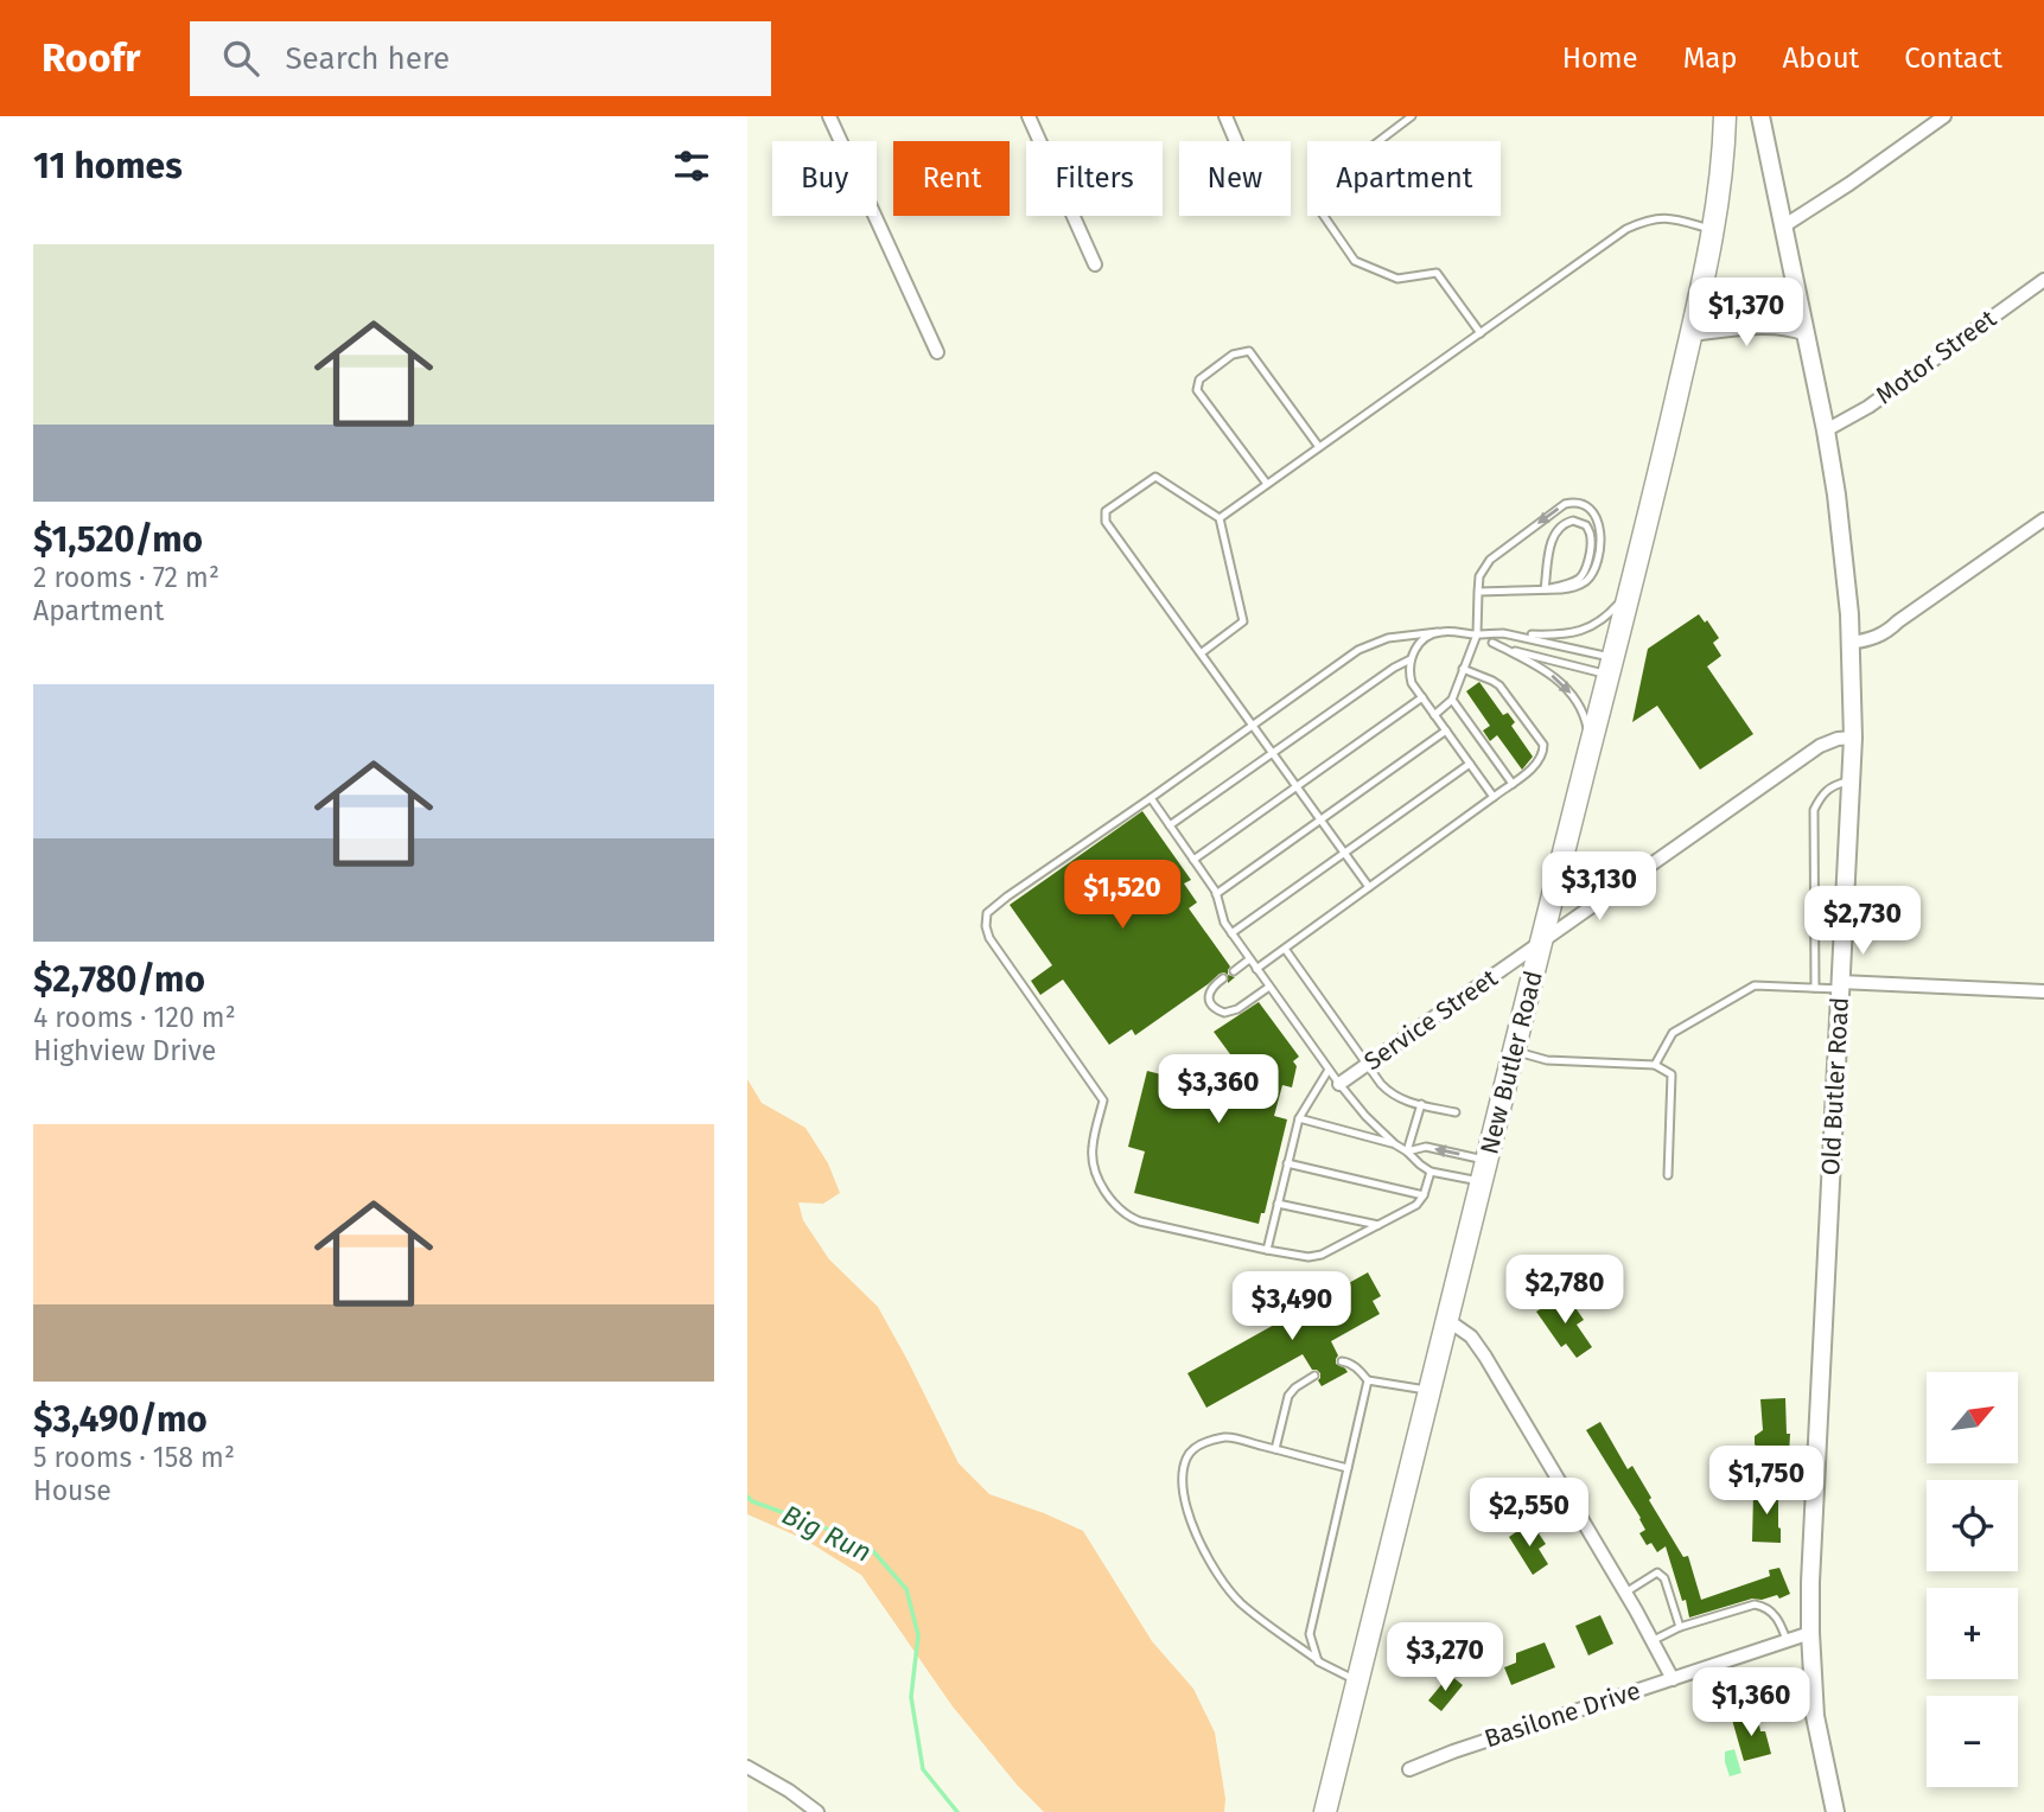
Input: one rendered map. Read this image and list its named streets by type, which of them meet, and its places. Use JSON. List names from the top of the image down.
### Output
{
  "streets": {
    "main road": ["New Butler Road"],
    "street": [
      "Motor Street",
      "Service Street",
      "Old Butler Road",
      "Basilone Drive"
    ]
  },
  "crossings": [
    ["Motor Street", "Old Butler Road"],
    ["Service Street", "New Butler Road"],
    ["Service Street", "Old Butler Road"],
    ["Old Butler Road", "Basilone Drive"]
  ],
  "water": ["Big Run"],
  "north": "top right",
  "page": {
    "header": "Roofr",
    "search": "Search here",
    "nav": [
      "Home",
      "Map",
      "About",
      "Contact"
    ],
    "heading": "11 homes",
    "chip": [
      "Buy",
      "Rent",
      "Filters",
      "New",
      "Apartment"
    ],
    "list": [
      {
        "name": "$1,520/mo",
        "note": "2 rooms · 72 m² · Apartment"
      },
      {
        "name": "$2,780/mo",
        "note": "4 rooms · 120 m² · Highview Drive"
      },
      {
        "name": "$3,490/mo",
        "note": "5 rooms · 158 m² · House"
      }
    ],
    "price": [
      "$1,370",
      "$3,130",
      "$1,520",
      "$2,730",
      "$3,360",
      "$2,780",
      "$3,490",
      "$1,750",
      "$2,550",
      "$3,270",
      "$1,360"
    ],
    "map_buttons": ["+", "−"]
  }
}
